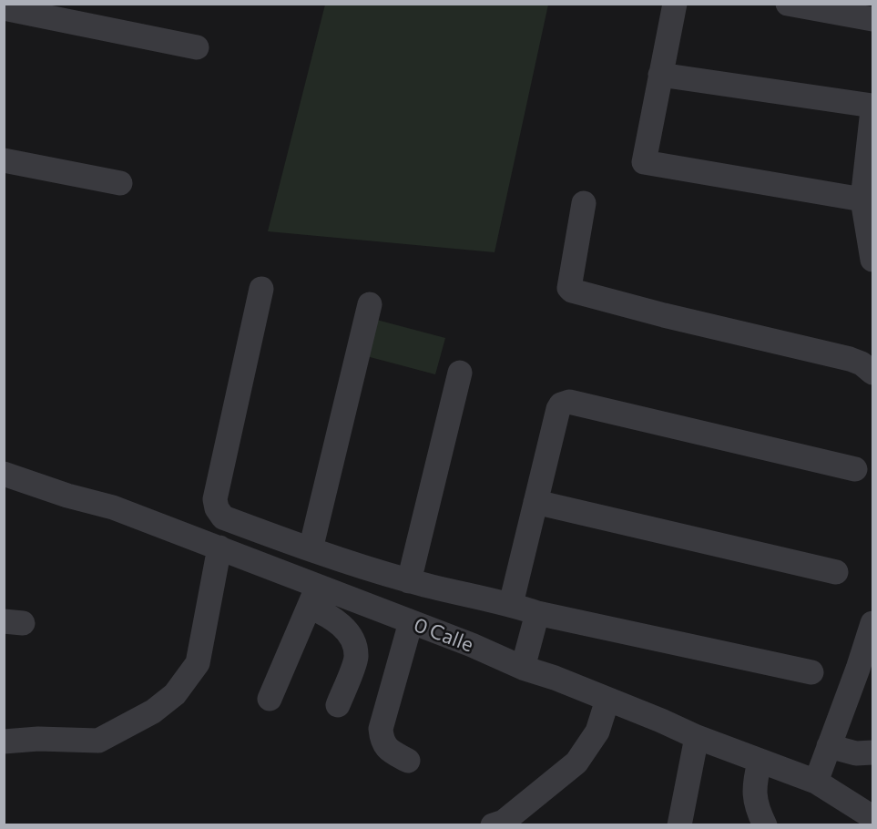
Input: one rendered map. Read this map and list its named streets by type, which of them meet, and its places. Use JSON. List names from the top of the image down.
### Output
{
  "streets": {
    "street": ["0 Calle"]
  }
}
